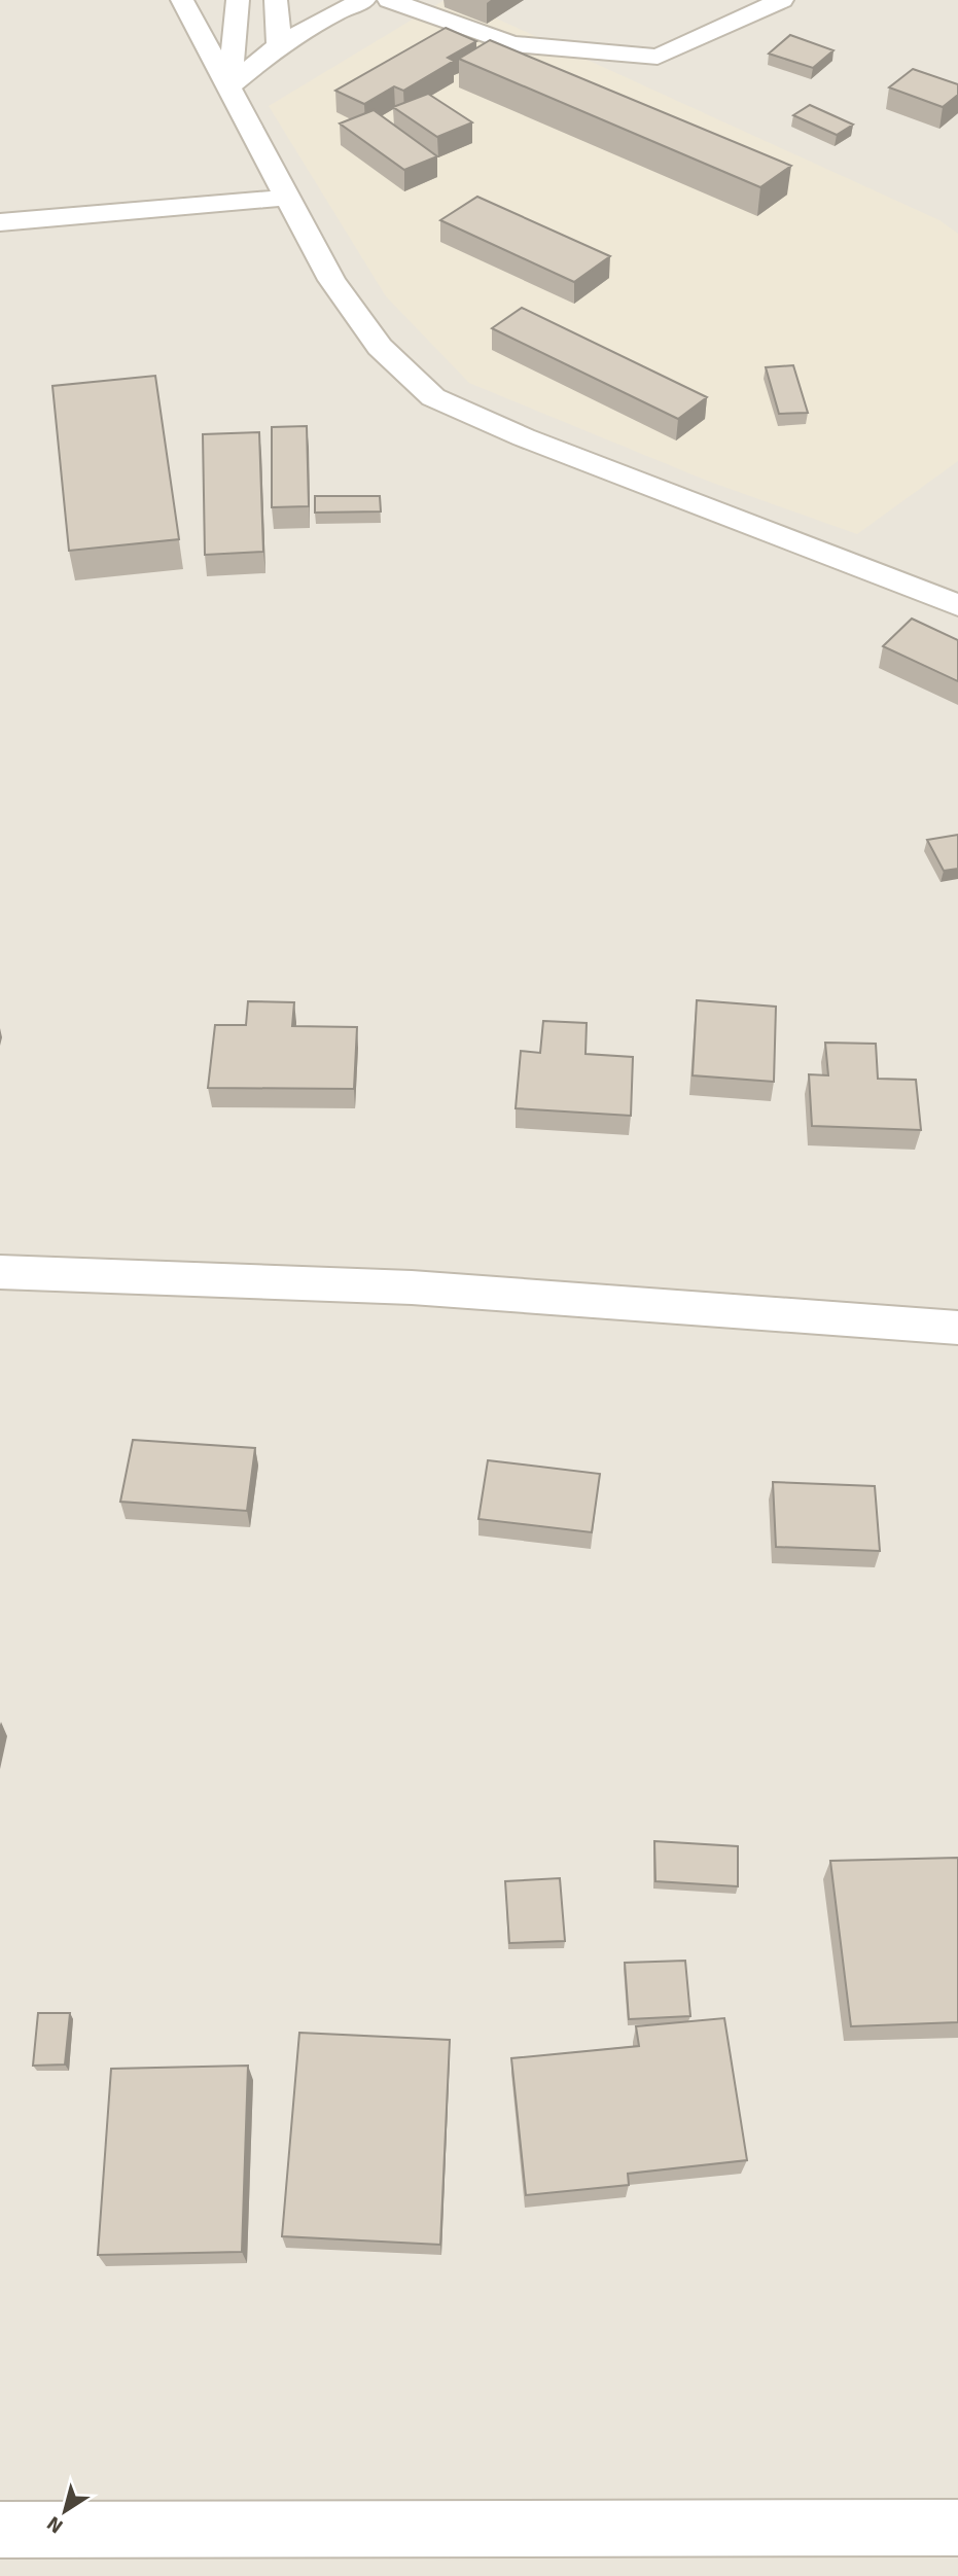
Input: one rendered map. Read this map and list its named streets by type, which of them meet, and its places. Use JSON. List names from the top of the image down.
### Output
{
  "north": "bottom left"
}
